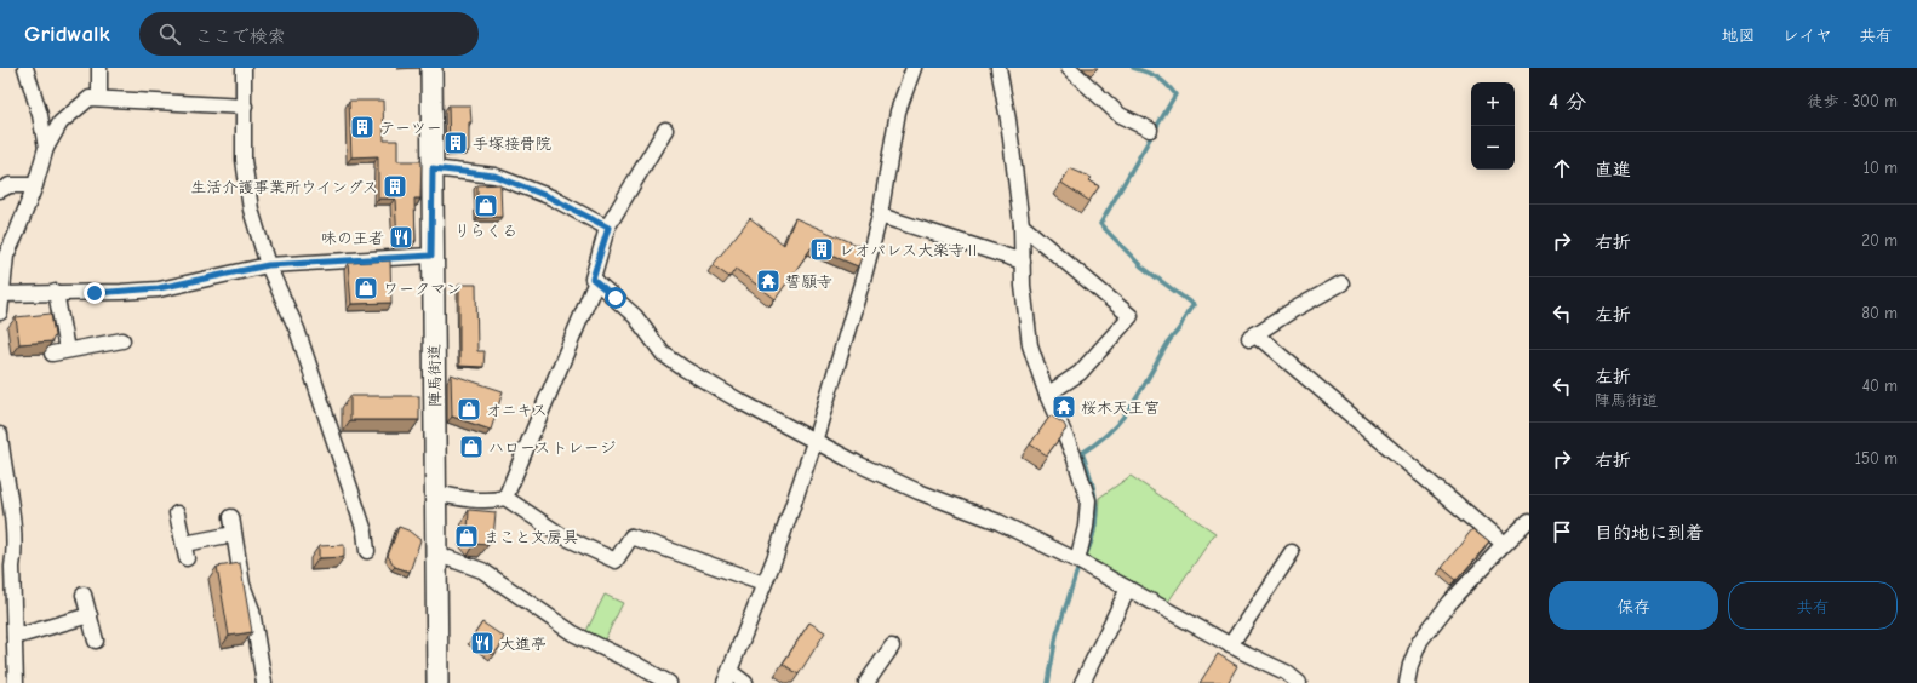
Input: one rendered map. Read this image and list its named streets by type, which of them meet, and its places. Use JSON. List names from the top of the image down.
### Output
{
  "streets": {
    "main road": ["陣馬街道"]
  },
  "places": {
    "building": [
      "テーツー",
      "手塚接骨院",
      "生活介護事業所ウイングス",
      "レオパレス大楽寺Ⅱ"
    ],
    "shop": [
      "りらくる",
      "ワークマン",
      "オニキス",
      "ハローストレージ",
      "まこと文房具"
    ],
    "restaurant": ["味の王者", "大進亭"],
    "temple": ["誓願寺", "桜木天王宮"]
  },
  "page": {
    "header": "Gridwalk",
    "search": "ここで検索",
    "nav": ["地図", "レイヤ", "共有"],
    "heading": ["4 分", "徒歩 · 300 m"],
    "map_buttons": ["+", "−"],
    "list": [
      ["直進", "10 m"],
      ["右折", "20 m"],
      ["左折", "80 m"],
      ["左折", "陣馬街道", "40 m"],
      ["右折", "150 m"],
      "目的地に到着"
    ],
    "buttons": ["保存", "共有"]
  }
}
